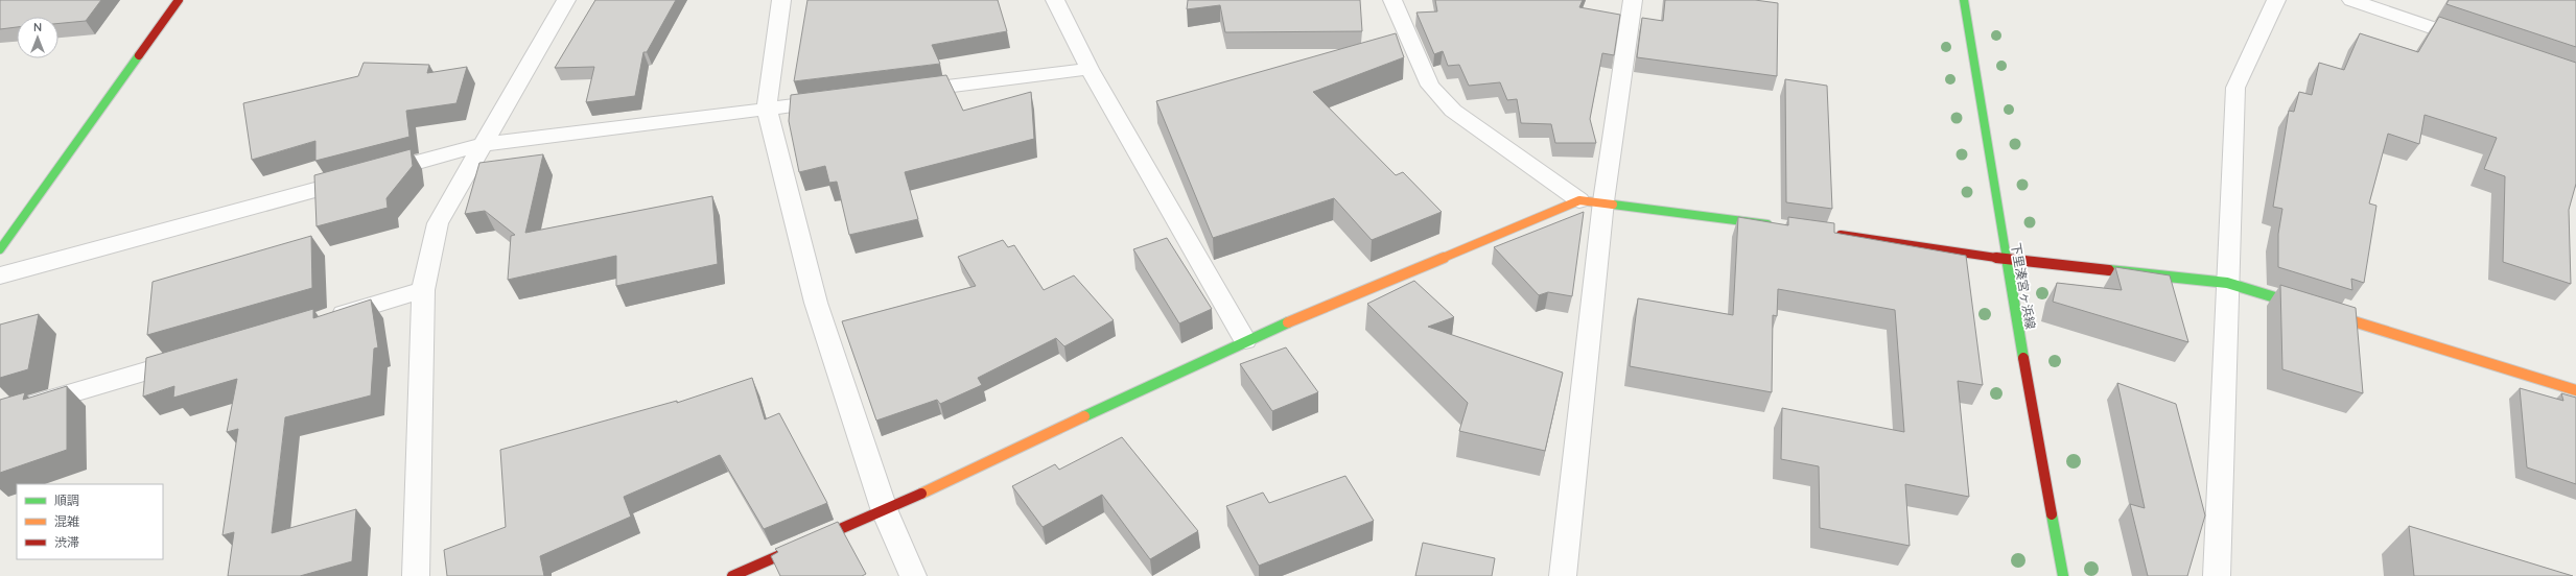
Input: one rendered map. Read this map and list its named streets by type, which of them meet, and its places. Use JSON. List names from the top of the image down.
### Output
{
  "streets": {
    "street": ["下里湊宮ヶ浜線"]
  },
  "legend": ["順調", "混雑", "渋滞"],
  "north": "top"
}
